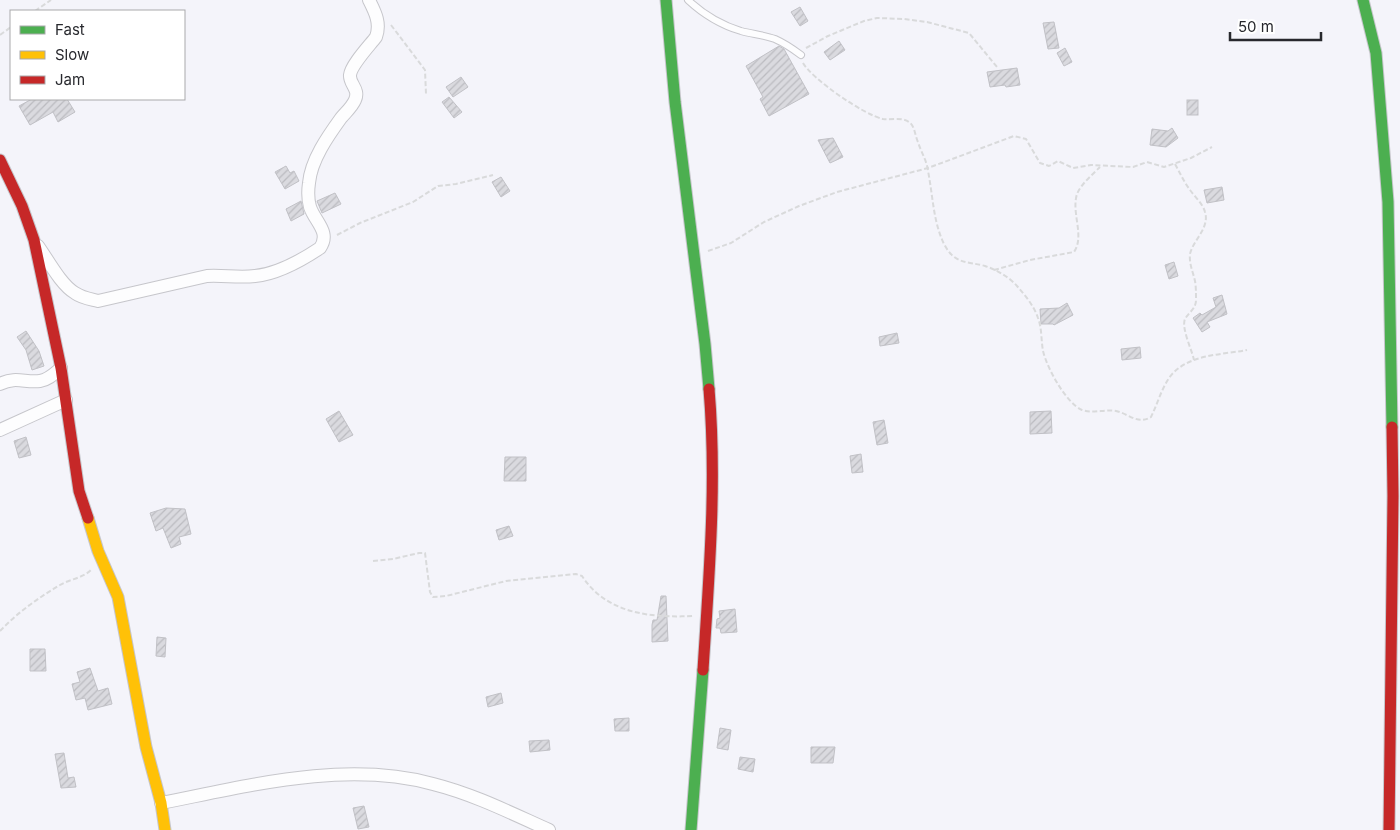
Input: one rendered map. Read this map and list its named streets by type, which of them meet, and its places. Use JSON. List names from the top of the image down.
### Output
{
  "legend": ["Fast", "Slow", "Jam"],
  "scale_bar": "50 m"
}
